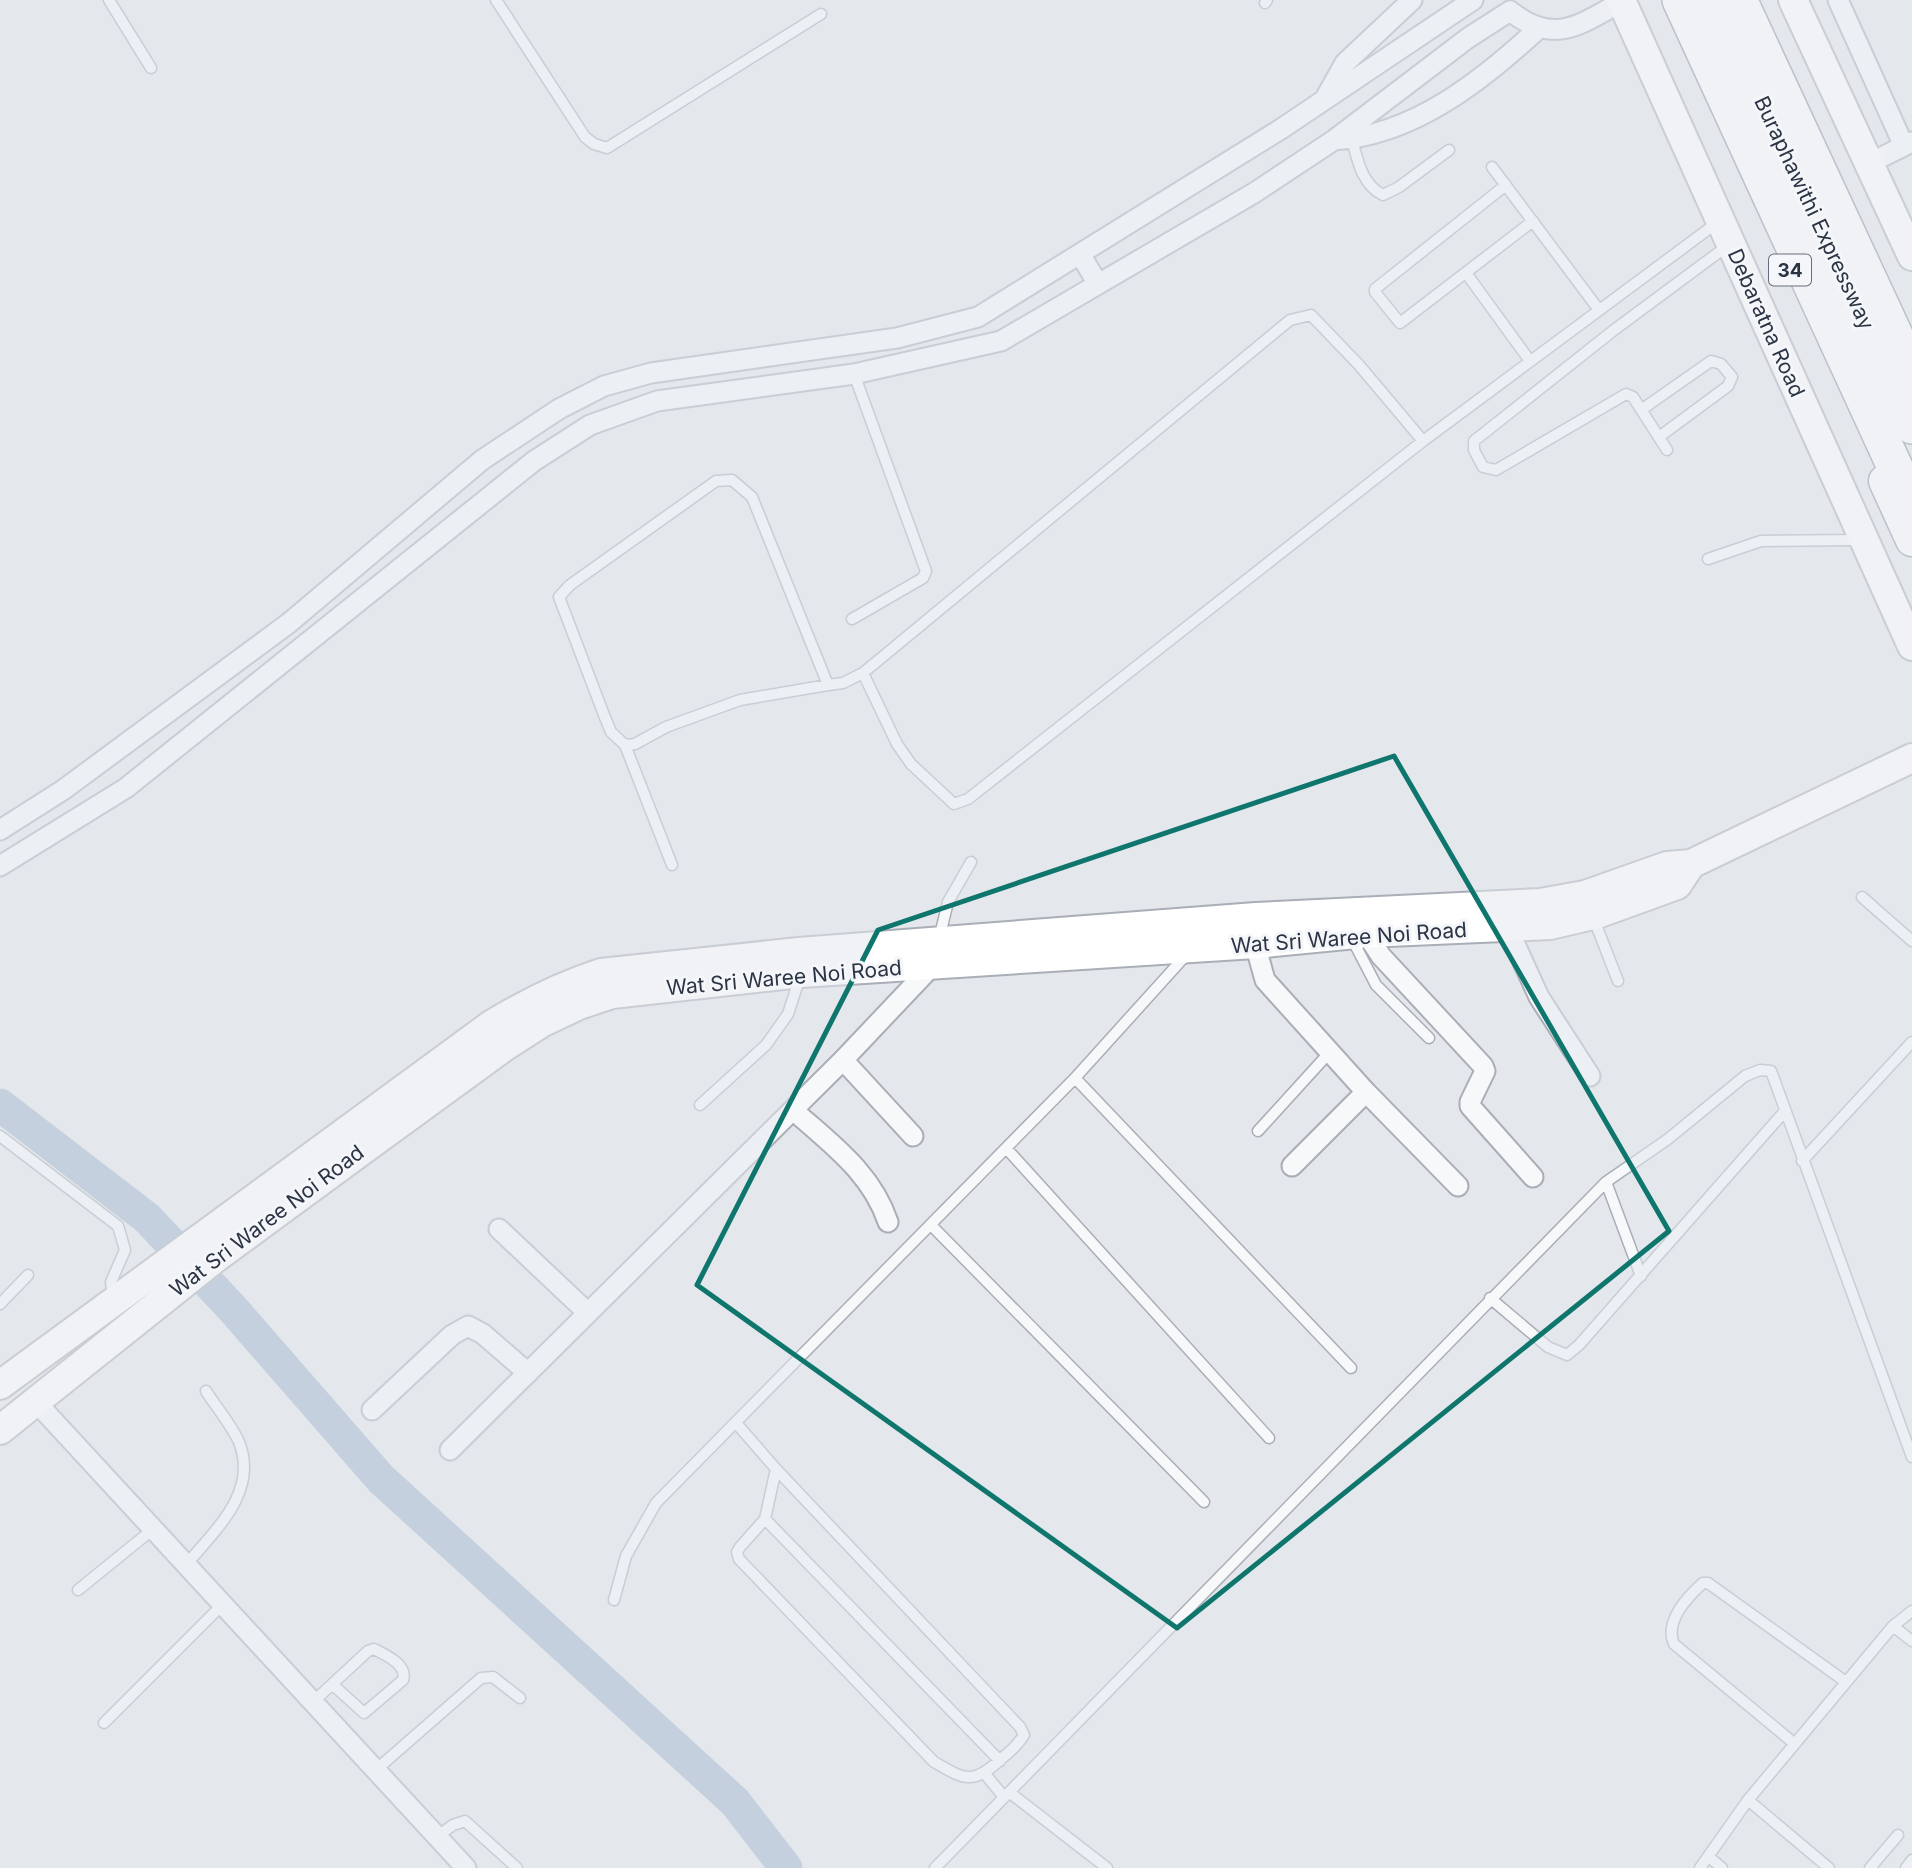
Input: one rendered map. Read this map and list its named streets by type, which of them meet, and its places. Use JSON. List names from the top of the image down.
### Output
{
  "streets": {
    "highway": ["Buraphawithi Expressway", "34", "Debaratna Road"],
    "main road": ["Wat Sri Waree Noi Road"]
  }
}
